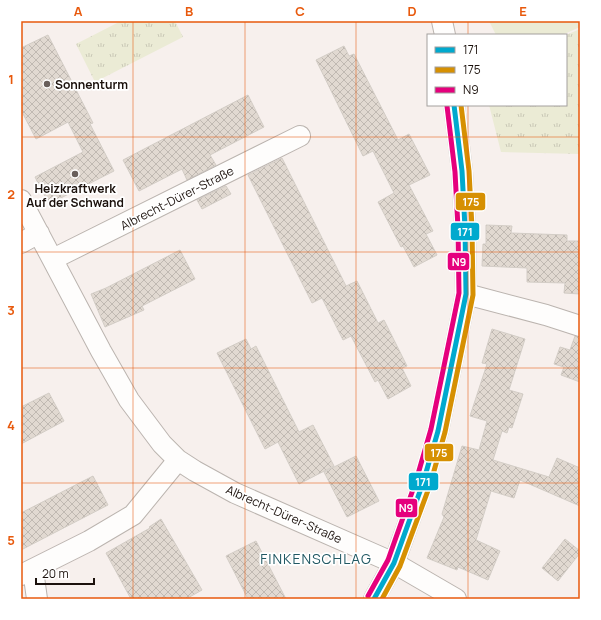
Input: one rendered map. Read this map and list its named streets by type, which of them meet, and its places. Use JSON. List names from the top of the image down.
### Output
{
  "streets": {
    "street": ["Albrecht-Dürer-Straße"]
  },
  "districts": ["FINKENSCHLAG"],
  "places": ["Sonnenturm", "Heizkraftwerk Auf der Schwand"],
  "lines": ["transit line 171", "transit line 175", "transit line N9"],
  "legend": ["171", "175", "N9"],
  "scale_bar": "20 m",
  "grid": {
    "columns": [
      "A",
      "B",
      "C",
      "D",
      "E"
    ],
    "rows": [
      "1",
      "2",
      "3",
      "4",
      "5"
    ]
  }
}
